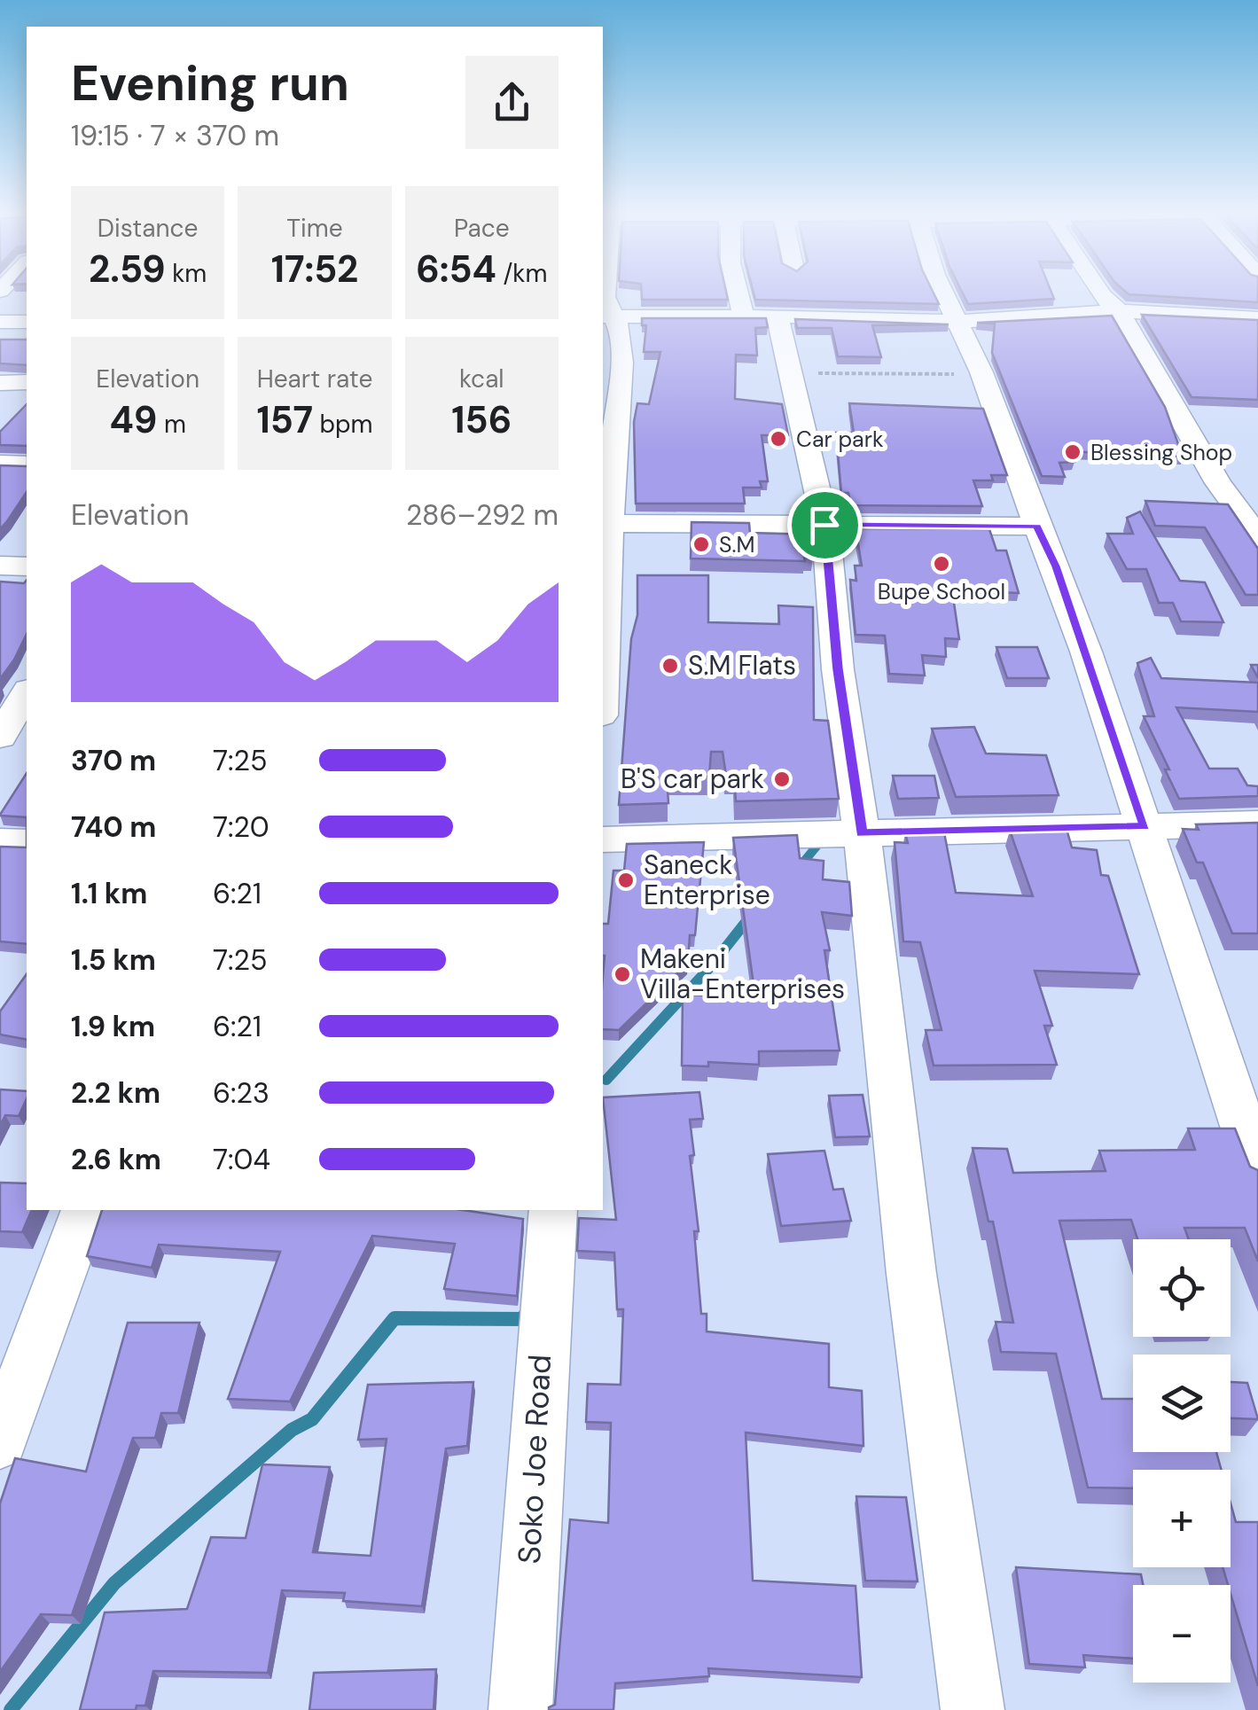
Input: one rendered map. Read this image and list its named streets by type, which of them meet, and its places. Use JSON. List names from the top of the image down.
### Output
{
  "streets": {
    "street": ["Soko Joe Road"]
  },
  "places": [
    "Car park",
    "Blessing Shop",
    "S.M",
    "Bupe School",
    "S.M Flats",
    "B'S car park",
    "Saneck Enterprise",
    "Makeni Villa-Enterprises"
  ],
  "page": {
    "heading": ["Evening run", "19:15 · 7 × 370 m"],
    "stats": [
      ["Distance", "2.59 km"],
      ["Time", "17:52"],
      ["Pace", "6:54 /km"],
      ["Elevation", "49 m"],
      ["Heart rate", "157 bpm"],
      ["kcal", "156"]
    ],
    "chart": ["Elevation", "286–292 m"],
    "list": [
      {
        "name": "370 m",
        "note": "7:25"
      },
      {
        "name": "740 m",
        "note": "7:20"
      },
      {
        "name": "1.1 km",
        "note": "6:21"
      },
      {
        "name": "1.5 km",
        "note": "7:25"
      },
      {
        "name": "1.9 km",
        "note": "6:21"
      },
      {
        "name": "2.2 km",
        "note": "6:23"
      },
      {
        "name": "2.6 km",
        "note": "7:04"
      }
    ],
    "map_buttons": ["+", "−"]
  }
}
